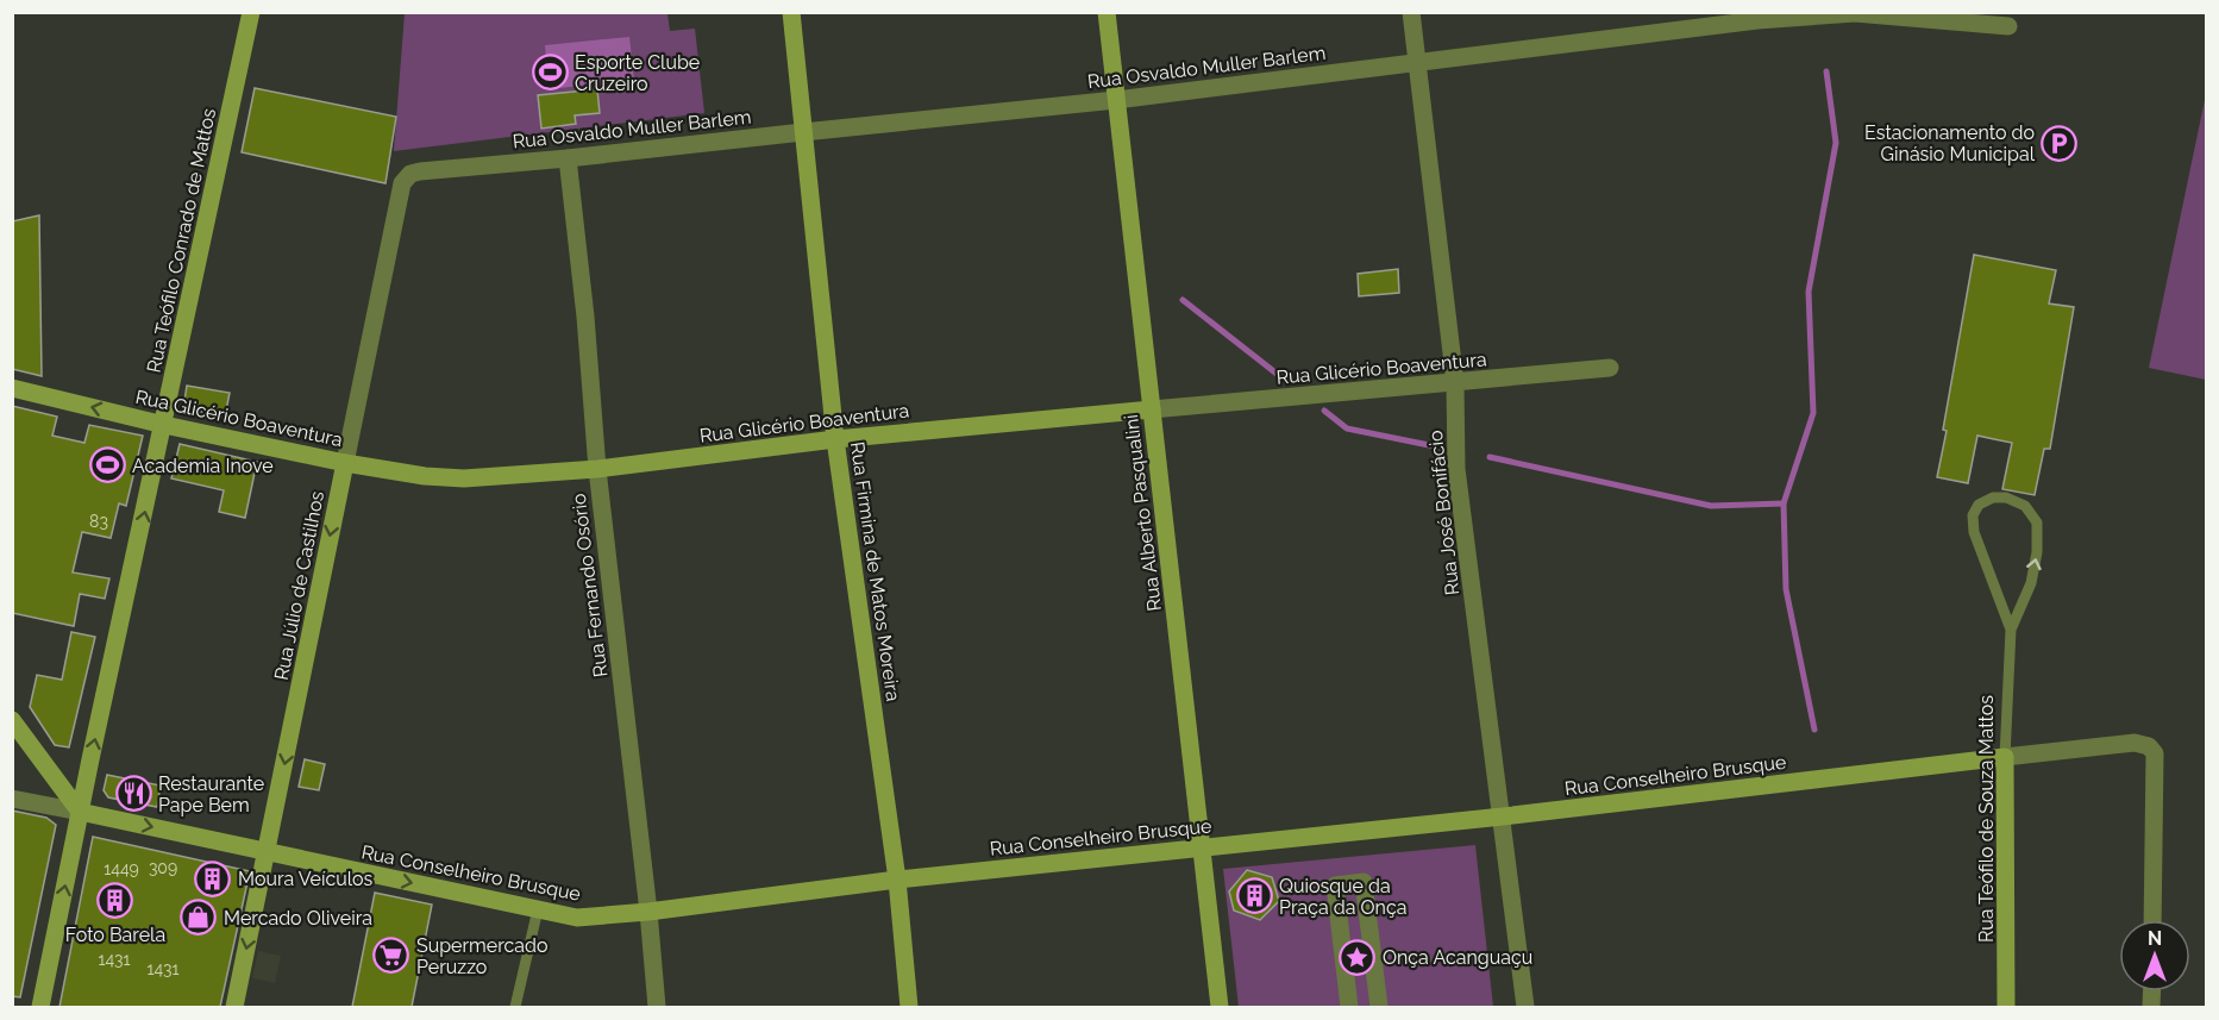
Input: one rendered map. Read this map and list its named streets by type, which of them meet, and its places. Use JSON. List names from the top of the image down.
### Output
{
  "streets": {
    "street": [
      "Rua Osvaldo Muller Barlem",
      "Rua Teófilo Conrado de Mattos",
      "Rua Glicério Boaventura",
      "Rua Alberto Pasqualini",
      "Rua José Bonifácio",
      "Rua Firmina de Matos Moreira",
      "Rua Júlio de Castilhos",
      "Rua Fernando Osório",
      "Rua Conselheiro Brusque",
      "Rua Teófilo de Souza Mattos"
    ]
  },
  "crossings": [
    ["Rua Osvaldo Muller Barlem", "Rua Alberto Pasqualini"],
    ["Rua Osvaldo Muller Barlem", "Rua José Bonifácio"],
    ["Rua Osvaldo Muller Barlem", "Rua Firmina de Matos Moreira"],
    ["Rua Osvaldo Muller Barlem", "Rua Júlio de Castilhos"],
    ["Rua Osvaldo Muller Barlem", "Rua Fernando Osório"],
    ["Rua Teófilo Conrado de Mattos", "Rua Glicério Boaventura"],
    ["Rua Teófilo Conrado de Mattos", "Rua Conselheiro Brusque"],
    ["Rua Glicério Boaventura", "Rua Alberto Pasqualini"],
    ["Rua Glicério Boaventura", "Rua José Bonifácio"],
    ["Rua Glicério Boaventura", "Rua Firmina de Matos Moreira"],
    ["Rua Glicério Boaventura", "Rua Júlio de Castilhos"],
    ["Rua Glicério Boaventura", "Rua Fernando Osório"],
    ["Rua Alberto Pasqualini", "Rua Conselheiro Brusque"],
    ["Rua José Bonifácio", "Rua Conselheiro Brusque"],
    ["Rua Firmina de Matos Moreira", "Rua Conselheiro Brusque"],
    ["Rua Júlio de Castilhos", "Rua Conselheiro Brusque"],
    ["Rua Fernando Osório", "Rua Conselheiro Brusque"],
    ["Rua Conselheiro Brusque", "Rua Teófilo de Souza Mattos"]
  ],
  "one_way": ["Rua Teófilo Conrado de Mattos", "Rua Júlio de Castilhos"],
  "places": {
    "sports": ["Esporte Clube Cruzeiro", "Academia Inove"],
    "parking": ["Estacionamento do Ginásio Municipal"],
    "restaurant": ["Restaurante Pape Bem"],
    "building": ["Moura Veículos", "Quiosque da Praça da Onça", "Foto Barela"],
    "shop": ["Mercado Oliveira"],
    "supermarket": ["Supermercado Peruzzo"],
    "place": ["Onça Acanguaçu"]
  },
  "house_numbers": [
    "83",
    "309",
    "1449",
    "1431",
    "1431"
  ],
  "north": "top"
}
